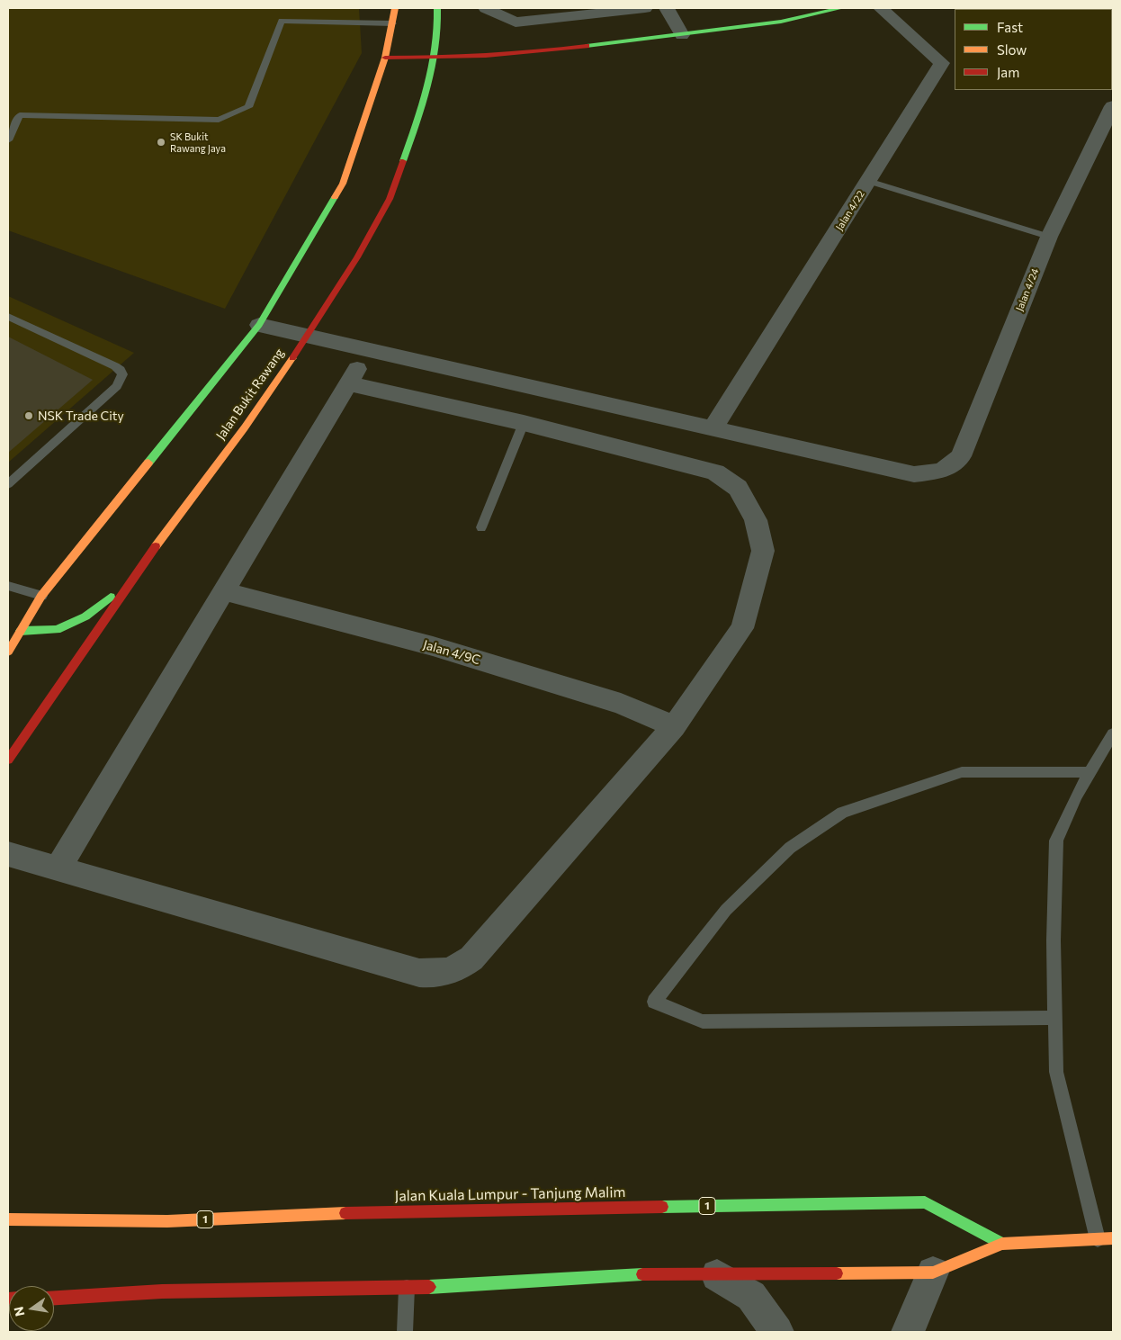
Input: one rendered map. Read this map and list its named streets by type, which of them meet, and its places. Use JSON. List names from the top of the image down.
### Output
{
  "streets": {
    "street": [
      "Jalan 4/22",
      "Jalan 4/24",
      "Jalan Bukit Rawang",
      "Jalan 4/9C",
      "Jalan Kuala Lumpur - Tanjung Malim",
      "1"
    ]
  },
  "crossings": [
    ["Jalan 4/22", "Jalan 4/24"]
  ],
  "places": ["SK Bukit Rawang Jaya", "NSK Trade City"],
  "legend": ["Fast", "Slow", "Jam"],
  "north": "left"
}
